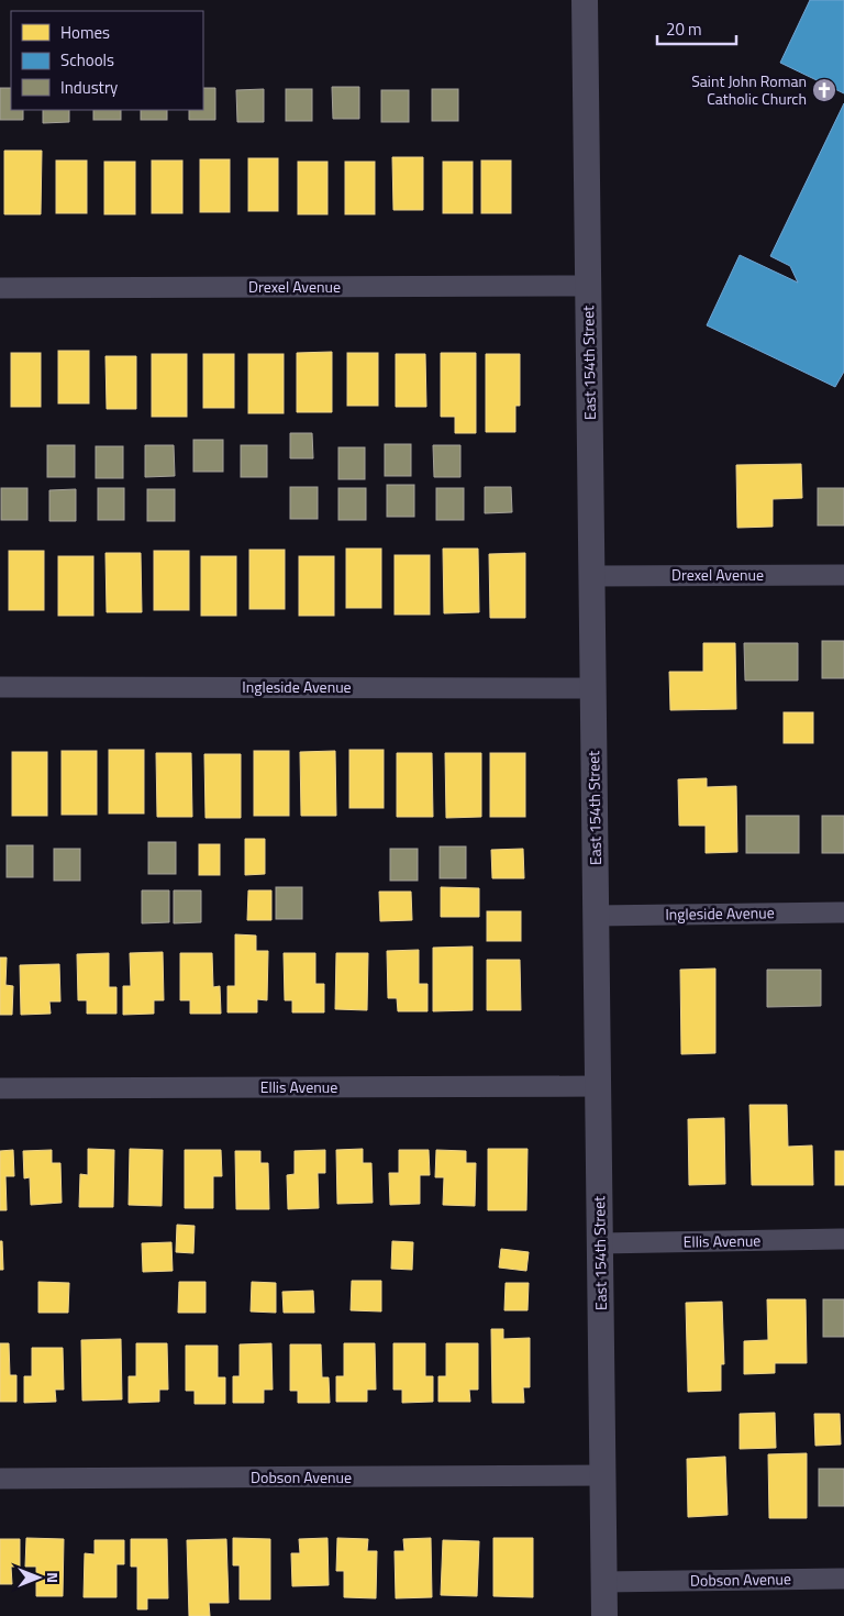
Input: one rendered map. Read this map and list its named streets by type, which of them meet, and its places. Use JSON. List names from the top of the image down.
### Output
{
  "streets": {
    "street": [
      "Drexel Avenue",
      "East 154th Street",
      "Ingleside Avenue",
      "Ellis Avenue",
      "Dobson Avenue"
    ]
  },
  "crossings": [
    ["Drexel Avenue", "East 154th Street"],
    ["East 154th Street", "Ingleside Avenue"],
    ["East 154th Street", "Ellis Avenue"],
    ["East 154th Street", "Dobson Avenue"]
  ],
  "places": {
    "church": ["Saint John Roman Catholic Church"]
  },
  "legend": ["Homes", "Schools", "Industry"],
  "scale_bar": "20 m",
  "north": "right"
}
